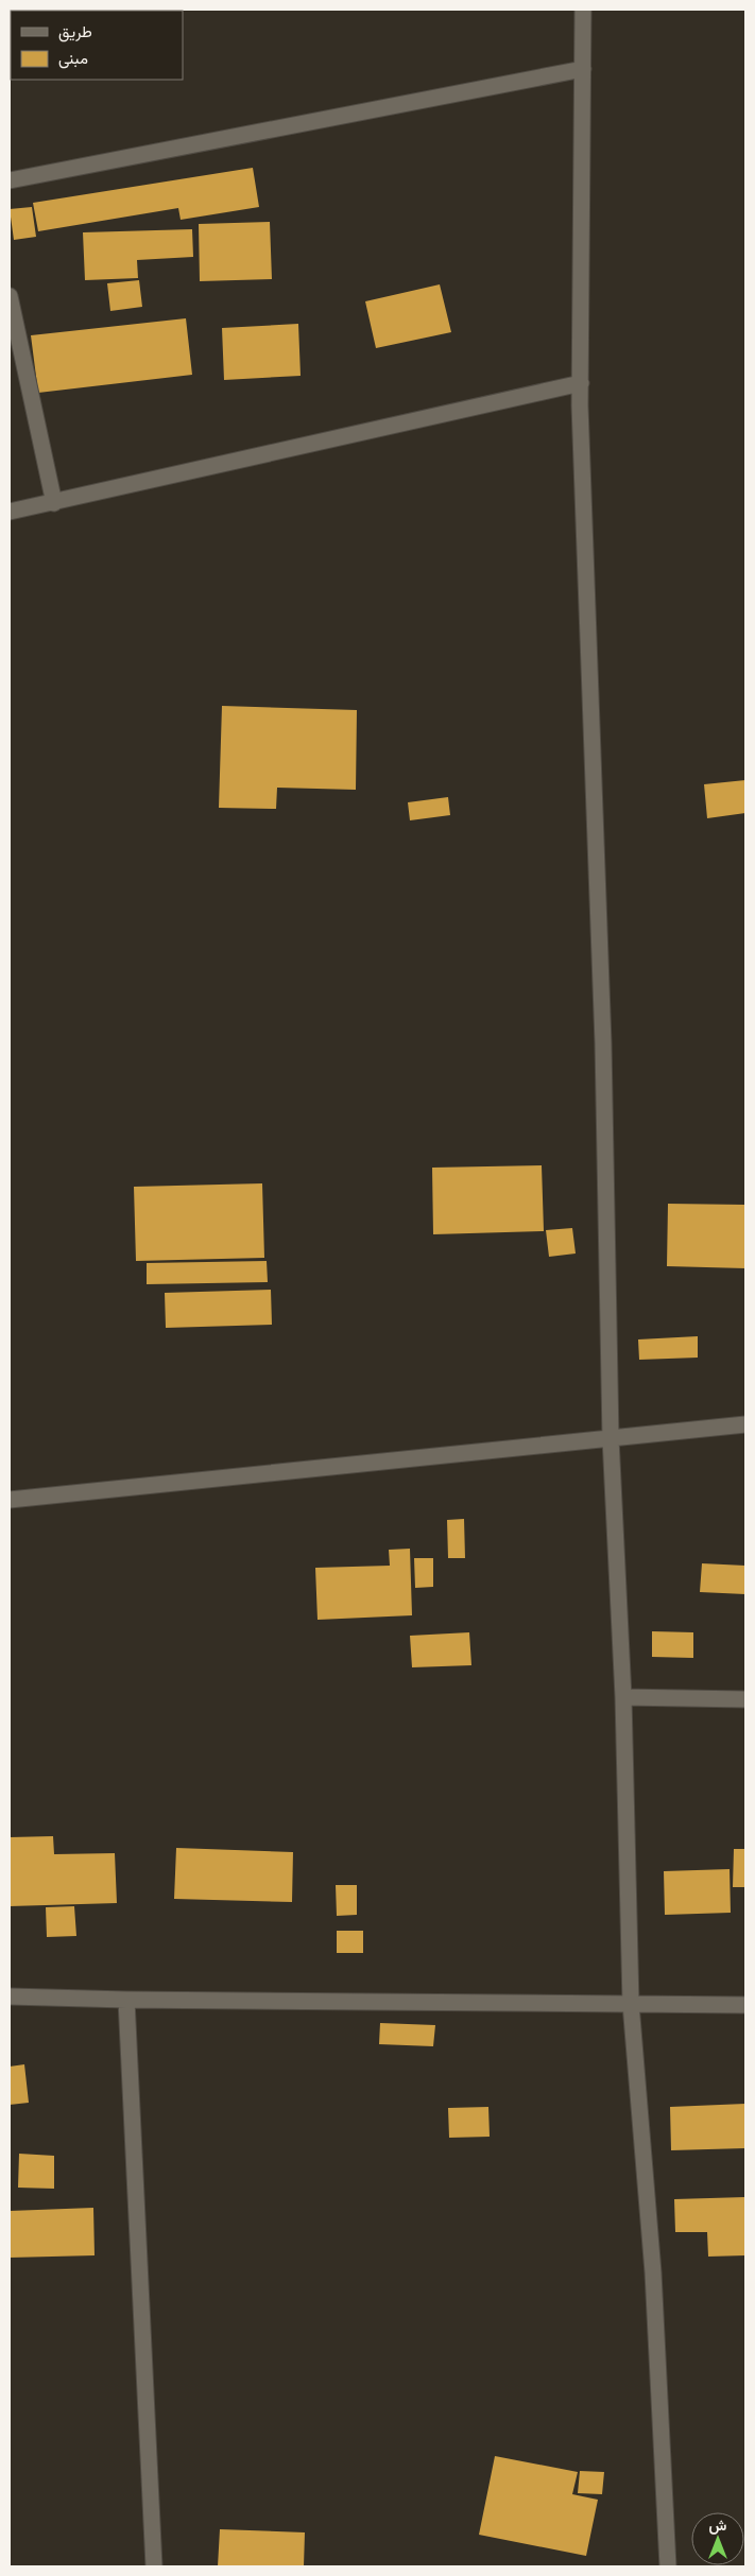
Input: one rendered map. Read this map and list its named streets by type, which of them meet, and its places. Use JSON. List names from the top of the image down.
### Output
{
  "legend": ["طريق", "مبنى"],
  "north": "top"
}
